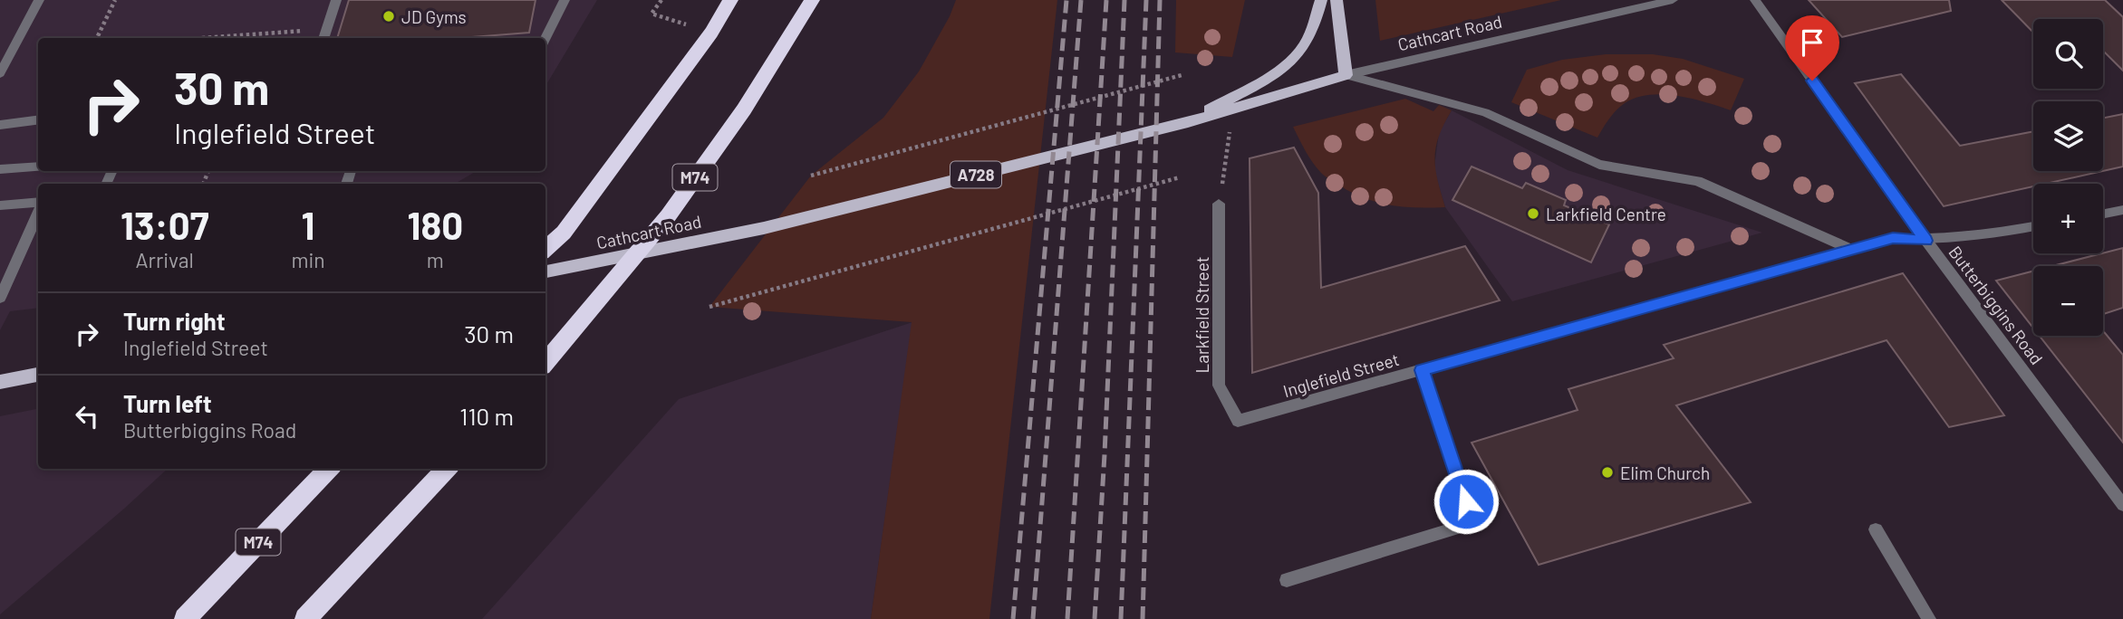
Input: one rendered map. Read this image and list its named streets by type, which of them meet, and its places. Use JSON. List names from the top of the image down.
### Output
{
  "streets": {
    "highway": ["M74"],
    "main road": ["Cathcart Road", "A728"],
    "street": ["Butterbiggins Road", "Larkfield Street", "Inglefield Street"]
  },
  "crossings": [
    ["Cathcart Road", "A728"],
    ["Butterbiggins Road", "Inglefield Street"],
    ["Larkfield Street", "Inglefield Street"]
  ],
  "places": ["JD Gyms", "Larkfield Centre", "Elim Church"],
  "page": {
    "map_buttons": ["+", "−"],
    "turn": ["30 m", "Inglefield Street"],
    "eta": [
      "13:07",
      "Arrival",
      "1",
      "min",
      "180",
      "m"
    ],
    "list": [
      {
        "name": "Turn right",
        "note": "Inglefield Street",
        "value": "30 m"
      },
      {
        "name": "Turn left",
        "note": "Butterbiggins Road",
        "value": "110 m"
      }
    ]
  }
}
